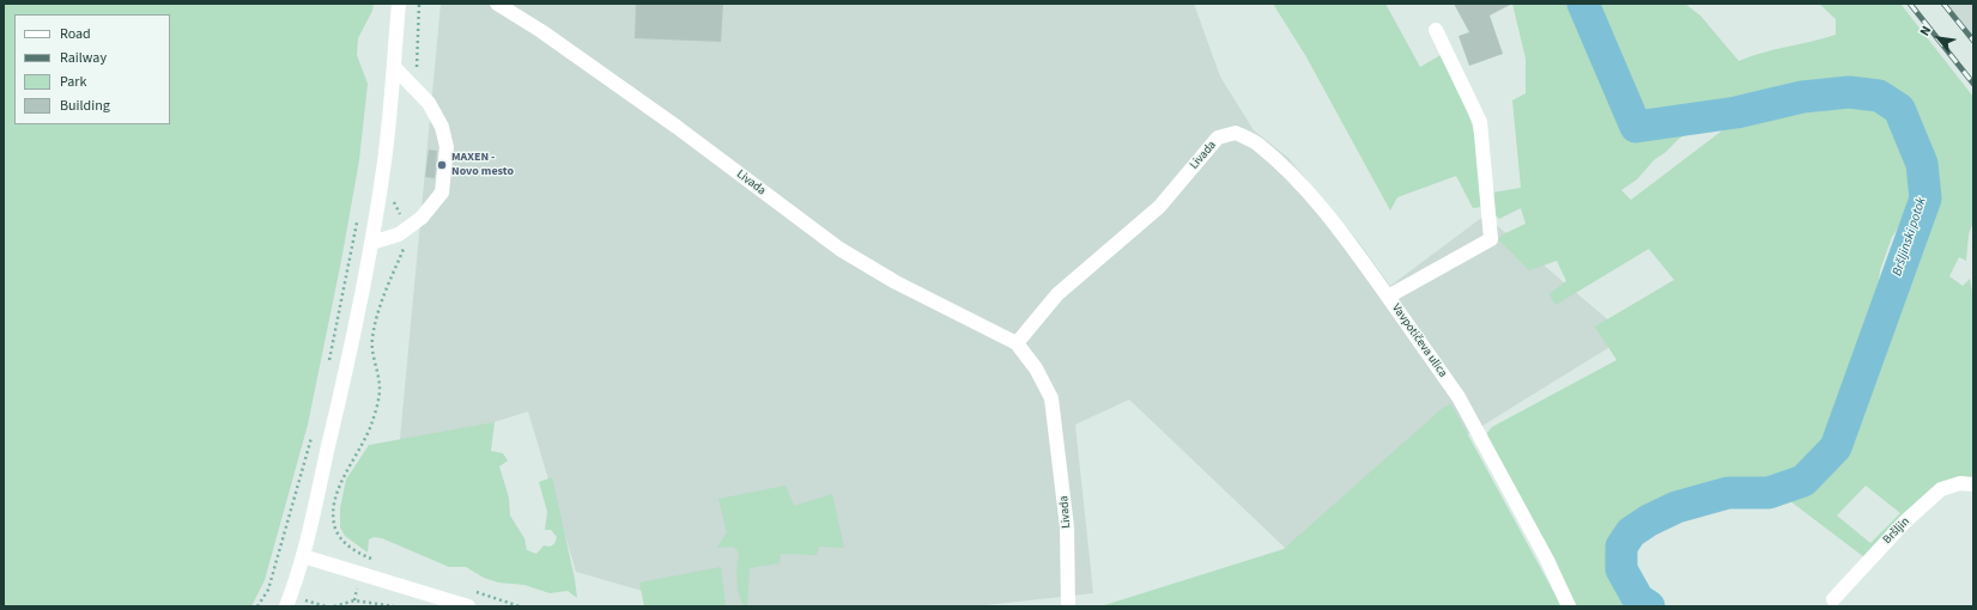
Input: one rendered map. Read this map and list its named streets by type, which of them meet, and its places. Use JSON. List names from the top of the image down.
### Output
{
  "streets": {
    "street": ["Livada", "Vavpotičeva ulica", "Bršljin"]
  },
  "crossings": [
    ["Livada", "Vavpotičeva ulica"]
  ],
  "water": ["Bršljinski potok"],
  "places": ["MAXEN - Novo mesto"],
  "legend": [
    "Road",
    "Railway",
    "Park",
    "Building"
  ],
  "north": "top left"
}
